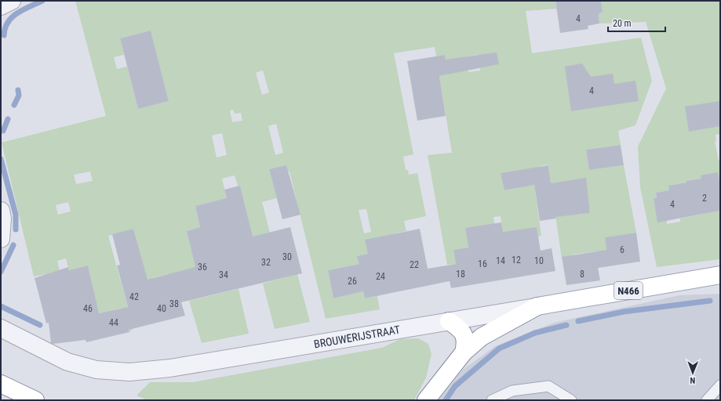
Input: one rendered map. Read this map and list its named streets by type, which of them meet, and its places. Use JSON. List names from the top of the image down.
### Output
{
  "streets": {
    "main road": ["N466", "BROUWERIJSTRAAT"]
  },
  "house_numbers": [
    "4",
    "4",
    "2",
    "4",
    "6",
    "30",
    "12",
    "14",
    "10",
    "32",
    "16",
    "22",
    "36",
    "18",
    "8",
    "34",
    "24",
    "26",
    "42",
    "38",
    "46",
    "40",
    "44"
  ],
  "scale_bar": "20 m",
  "north": "bottom"
}
